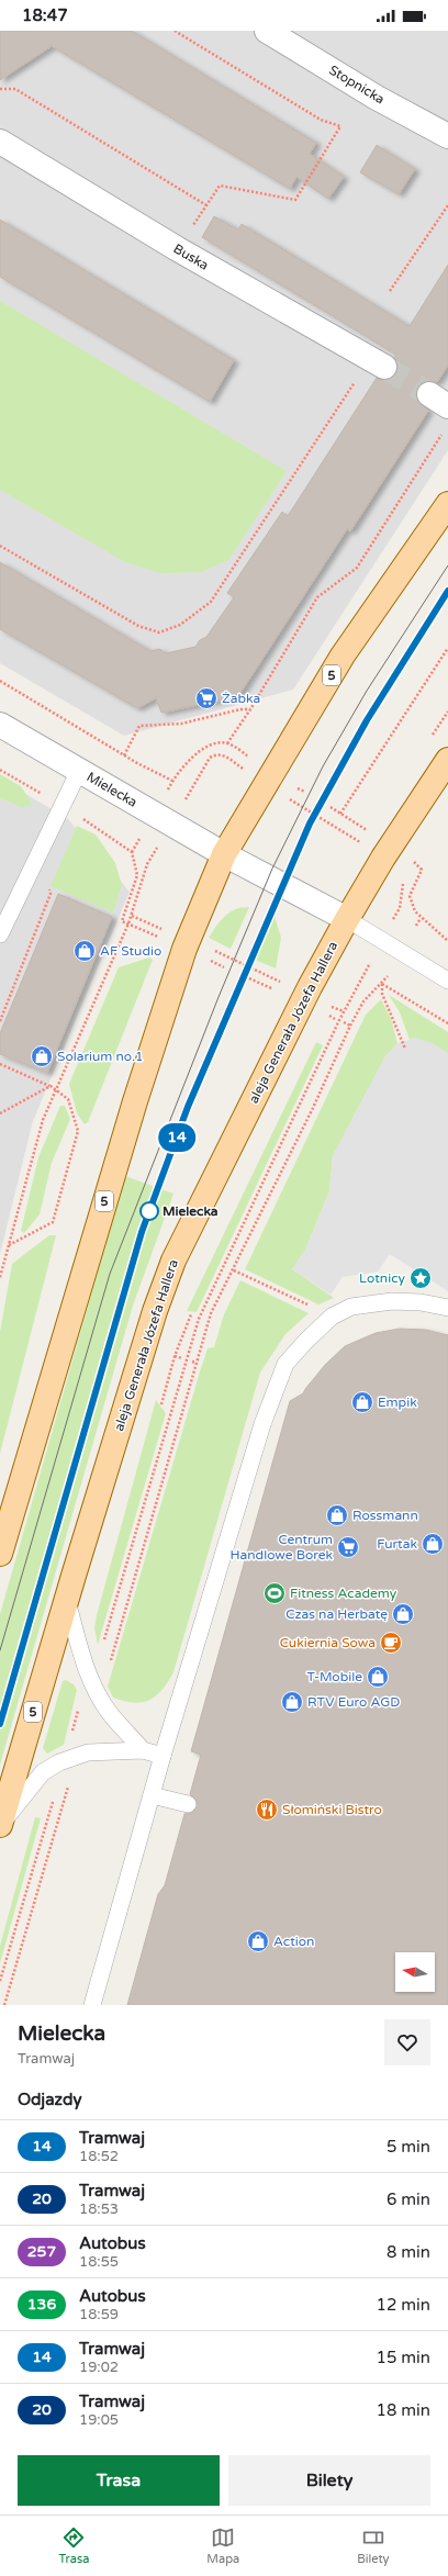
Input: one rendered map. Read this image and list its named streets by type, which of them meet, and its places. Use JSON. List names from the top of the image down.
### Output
{
  "streets": {
    "main road": ["5", "aleja Generała Józefa Hallera"],
    "street": ["Stopnicka", "Buska", "Mielecka"]
  },
  "crossings": [
    ["5", "Mielecka"],
    ["Mielecka", "aleja Generała Józefa Hallera"]
  ],
  "places": {
    "supermarket": ["Żabka", "Centrum Handlowe Borek"],
    "shop": [
      "AF Studio",
      "Solarium no.1",
      "Empik",
      "Rossmann",
      "Furtak",
      "Czas na Herbatę",
      "T-Mobile",
      "RTV Euro AGD",
      "Action"
    ],
    "other": ["Mielecka"],
    "place": ["Lotnicy"],
    "sports": ["Fitness Academy"],
    "cafe": ["Cukiernia Sowa"],
    "restaurant": ["Słomiński Bistro"]
  },
  "lines": ["tram line 14"],
  "north": "left",
  "page": {
    "status": "18:47",
    "on_map": "14",
    "heading": [
      ["Mielecka", "Tramwaj"],
      "Odjazdy"
    ],
    "list": [
      {
        "mark": "14",
        "name": "Tramwaj",
        "note": "18:52",
        "value": "5 min"
      },
      {
        "mark": "20",
        "name": "Tramwaj",
        "note": "18:53",
        "value": "6 min"
      },
      {
        "mark": "257",
        "name": "Autobus",
        "note": "18:55",
        "value": "8 min"
      },
      {
        "mark": "136",
        "name": "Autobus",
        "note": "18:59",
        "value": "12 min"
      },
      {
        "mark": "14",
        "name": "Tramwaj",
        "note": "19:02",
        "value": "15 min"
      },
      {
        "mark": "20",
        "name": "Tramwaj",
        "note": "19:05",
        "value": "18 min"
      }
    ],
    "buttons": ["Trasa", "Bilety"],
    "tabs": ["Trasa", "Mapa", "Bilety"]
  }
}
